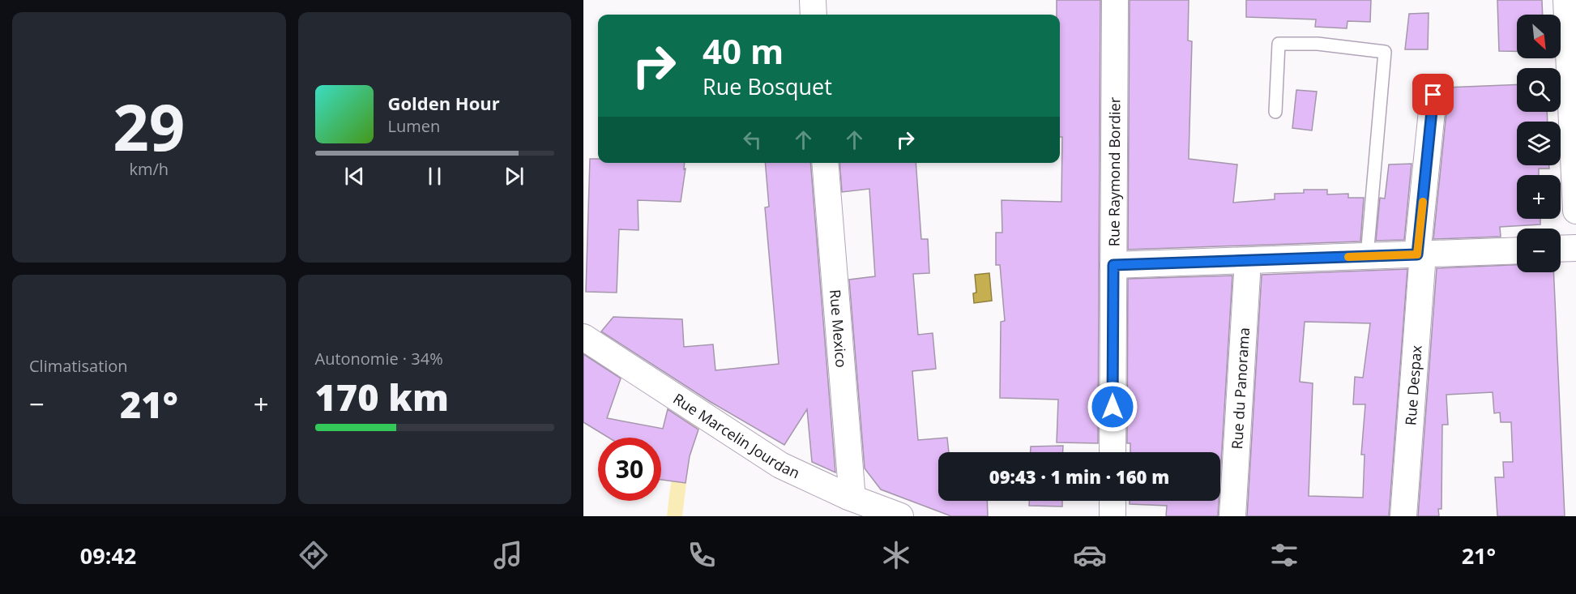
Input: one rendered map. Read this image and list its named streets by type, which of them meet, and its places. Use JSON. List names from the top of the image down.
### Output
{
  "streets": {
    "street": [
      "Rue Raymond Bordier",
      "Rue Mexico",
      "Rue Despax",
      "Rue du Panorama",
      "Rue Marcelin Jourdan"
    ]
  },
  "crossings": [
    ["Rue Mexico", "Rue Marcelin Jourdan"]
  ],
  "north": "bottom right",
  "page": {
    "tile": [
      ["29", "km/h"],
      "Climatisation",
      ["Autonomie · 34%", "170 km"]
    ],
    "map_buttons": ["+", "−"],
    "turn": ["40 m", "Rue Bosquet"],
    "song": ["Golden Hour", "Lumen"],
    "heat": ["−", "21°", "+"],
    "limit": "30",
    "trip": "09:43 · 1 min · 160 m",
    "tabs": ["09:42", "21°"]
  }
}
